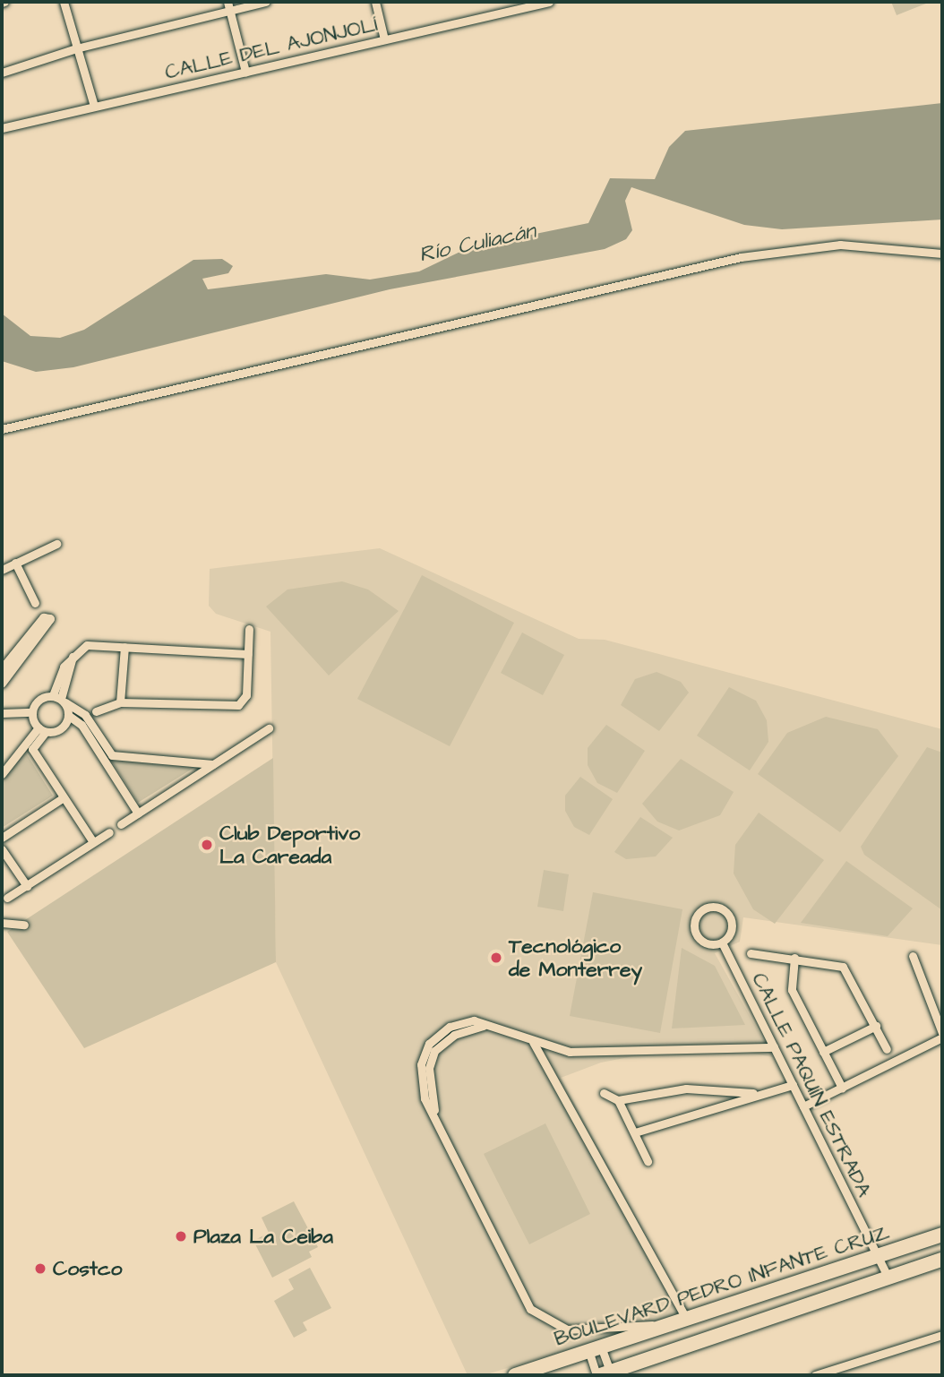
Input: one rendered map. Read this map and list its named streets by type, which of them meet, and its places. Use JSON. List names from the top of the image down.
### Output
{
  "streets": {
    "highway": ["BOULEVARD PEDRO INFANTE CRUZ"],
    "street": ["CALLE DEL AJONJOLÍ", "CALLE PAQUÍN ESTRADA"]
  },
  "crossings": [
    ["CALLE PAQUÍN ESTRADA", "BOULEVARD PEDRO INFANTE CRUZ"]
  ],
  "water": ["Río Culiacán"],
  "places": [
    "Club Deportivo La Careada",
    "Tecnológico de Monterrey",
    "Plaza La Ceiba",
    "Costco"
  ]
}
